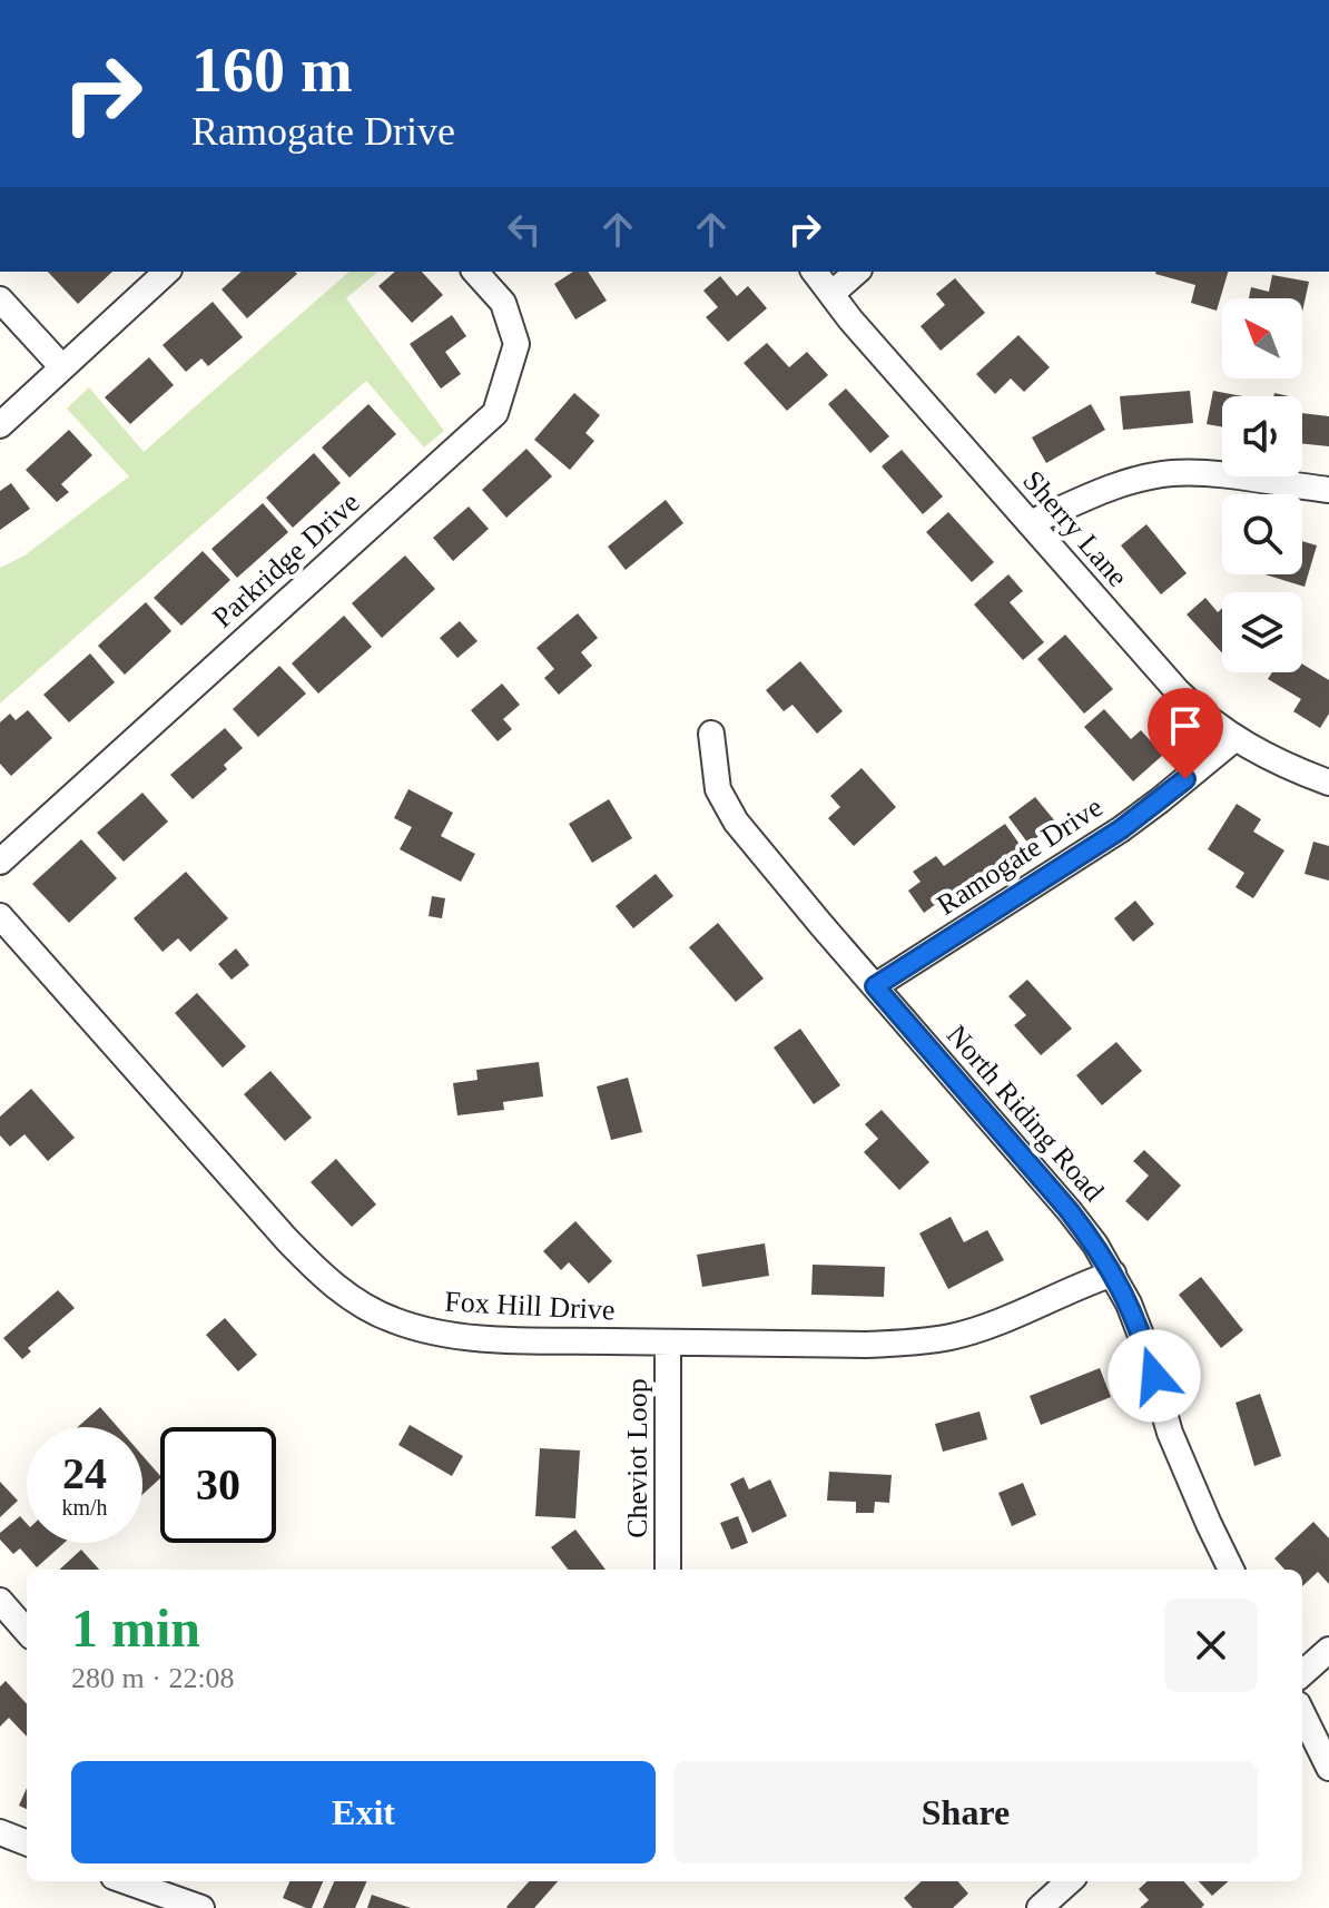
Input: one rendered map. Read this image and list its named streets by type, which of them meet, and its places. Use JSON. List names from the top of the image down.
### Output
{
  "streets": {
    "street": [
      "Sherry Lane",
      "Parkridge Drive",
      "Ramogate Drive",
      "North Riding Road",
      "Fox Hill Drive",
      "Cheviot Loop"
    ]
  },
  "crossings": [
    ["Sherry Lane", "Ramogate Drive"],
    ["Ramogate Drive", "North Riding Road"],
    ["North Riding Road", "Fox Hill Drive"],
    ["Fox Hill Drive", "Cheviot Loop"]
  ],
  "north": "top left",
  "page": {
    "turn": ["160 m", "Ramogate Drive"],
    "speed": "24 km/h",
    "limit": "30",
    "heading": ["1 min", "280 m · 22:08"],
    "buttons": ["Exit", "Share"]
  }
}
